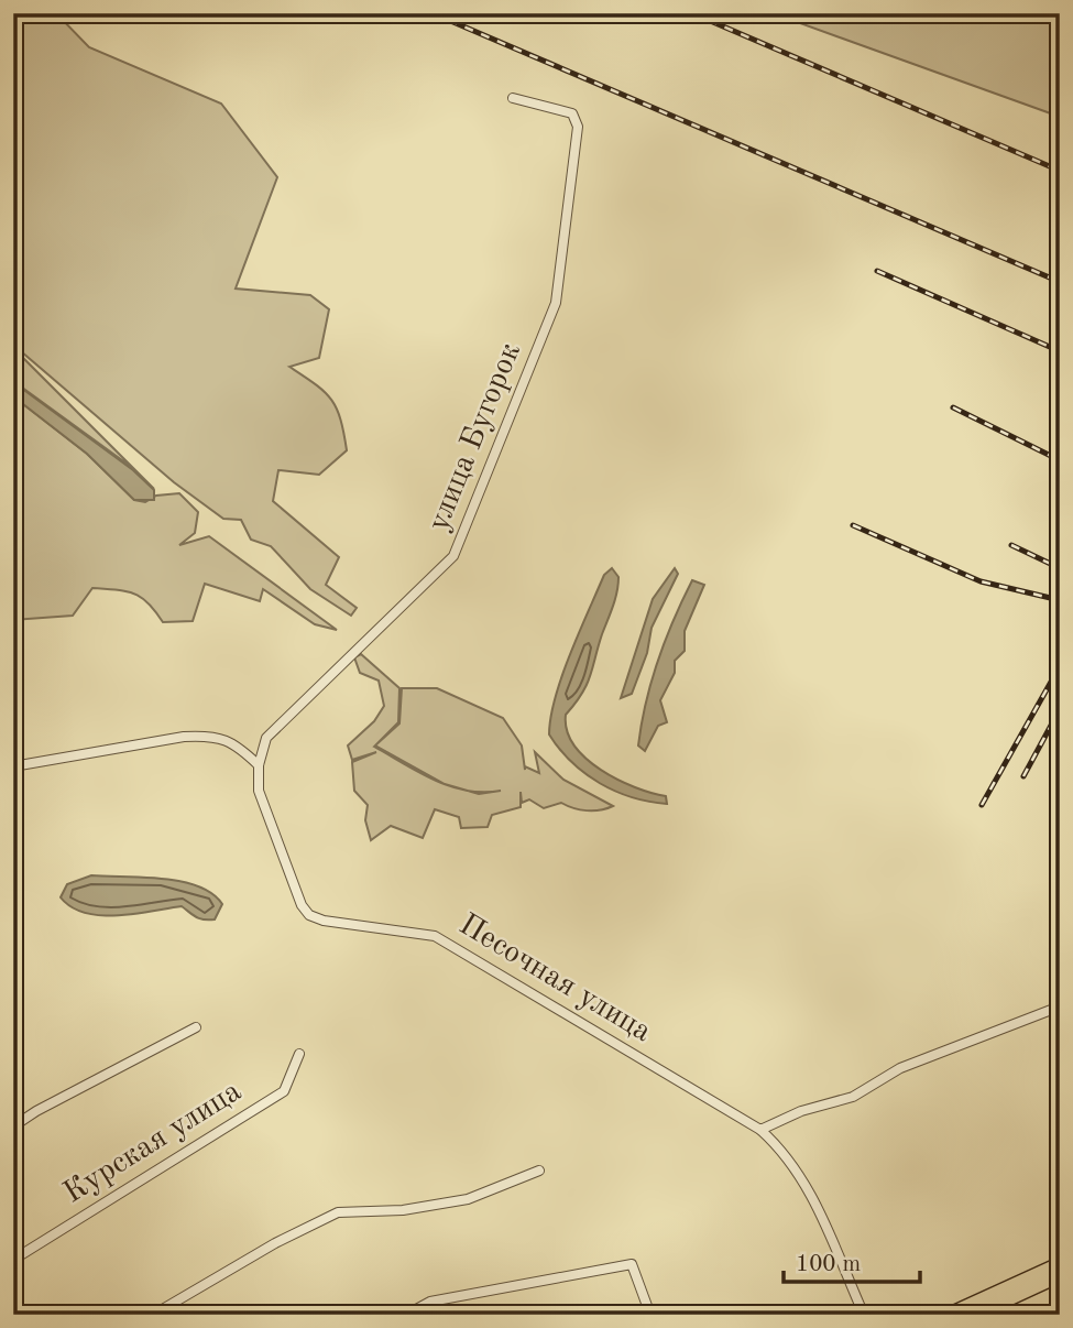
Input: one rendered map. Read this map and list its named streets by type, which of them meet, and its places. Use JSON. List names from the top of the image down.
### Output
{
  "streets": {
    "street": ["улица Бугорок", "Песочная улица", "Курская улица"]
  },
  "crossings": [
    ["улица Бугорок", "Песочная улица"]
  ],
  "scale_bar": "100 m"
}
